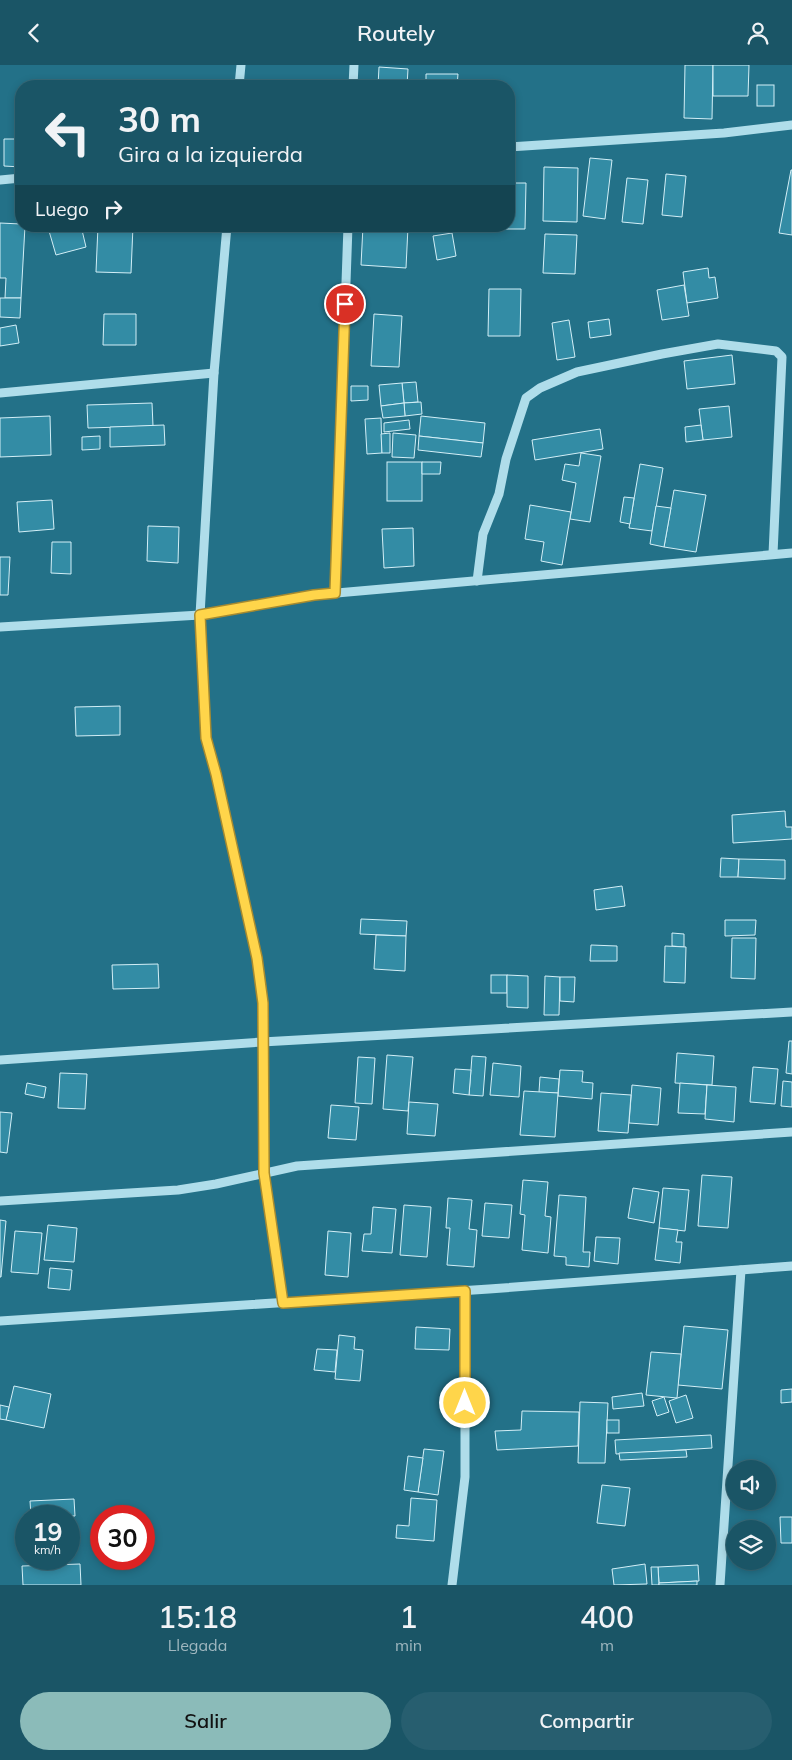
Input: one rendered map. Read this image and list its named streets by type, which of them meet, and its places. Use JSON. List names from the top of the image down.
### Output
{
  "page": {
    "header": "Routely",
    "turn": ["30 m", "Gira a la izquierda"],
    "then": "Luego",
    "speed": "19 km/h",
    "limit": "30",
    "eta": [
      "15:18",
      "Llegada",
      "1",
      "min",
      "400",
      "m"
    ],
    "buttons": ["Salir", "Compartir"]
  }
}
